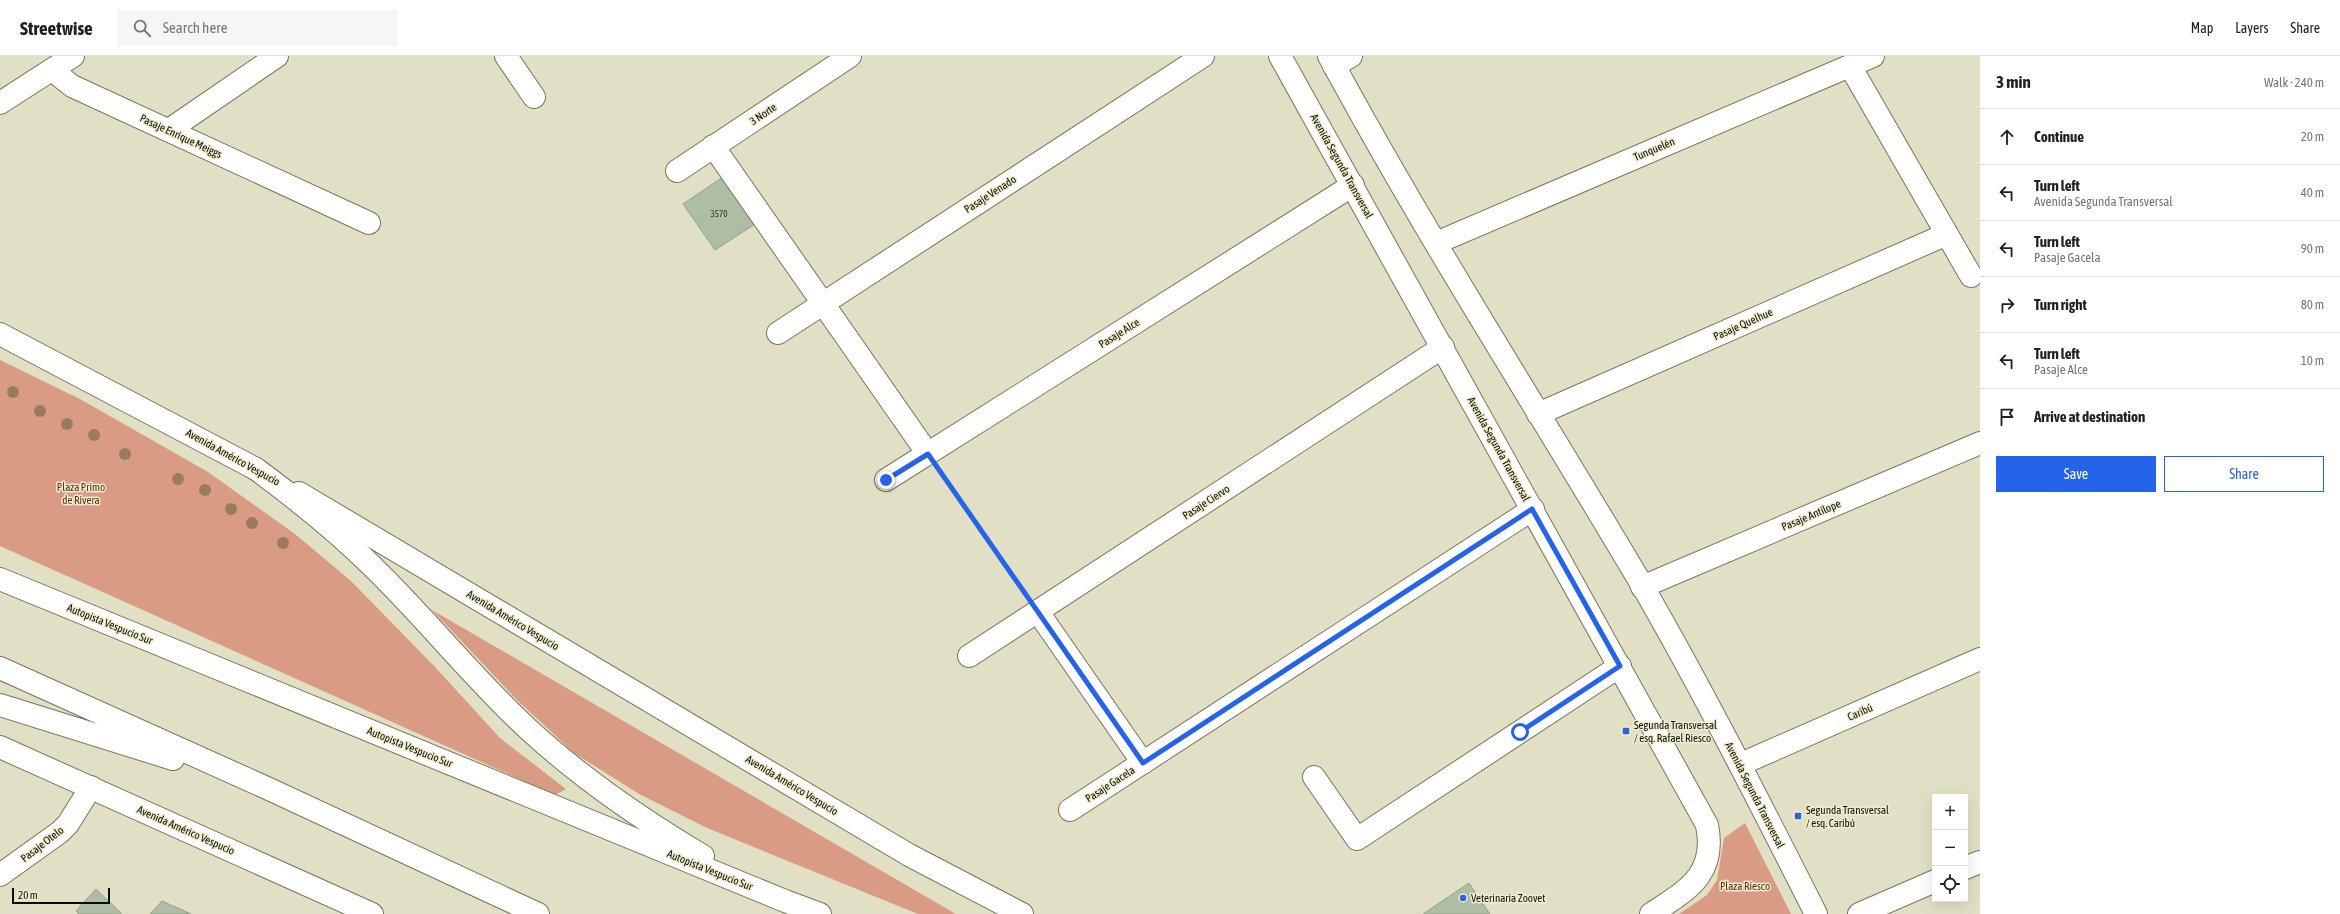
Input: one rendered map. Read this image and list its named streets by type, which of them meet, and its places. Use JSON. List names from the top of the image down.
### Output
{
  "streets": {
    "main road": [
      "3 Norte",
      "Pasaje Enrique Meiggs",
      "Tunquelén",
      "Avenida Segunda Transversal",
      "Pasaje Venado",
      "Pasaje Quelhue",
      "Pasaje Alce",
      "Avenida Américo Vespucio",
      "Pasaje Ciervo",
      "Pasaje Antílope",
      "Autopista Vespucio Sur",
      "Caribú",
      "Pasaje Gacela",
      "Pasaje Otelo"
    ]
  },
  "crossings": [
    ["Tunquelén", "Avenida Segunda Transversal"],
    ["Avenida Segunda Transversal", "Pasaje Quelhue"],
    ["Avenida Segunda Transversal", "Pasaje Alce"],
    ["Avenida Segunda Transversal", "Pasaje Ciervo"],
    ["Avenida Segunda Transversal", "Pasaje Antílope"],
    ["Avenida Segunda Transversal", "Caribú"],
    ["Avenida Segunda Transversal", "Pasaje Gacela"],
    ["Avenida Américo Vespucio", "Pasaje Otelo"]
  ],
  "parks": ["Plaza Primo de Rivera", "Plaza Riesco"],
  "places": {
    "transit": ["Segunda Transversal / esq. Rafael Riesco", "Segunda Transversal / esq. Caribú"],
    "other": ["Veterinaria Zoovet"]
  },
  "house_numbers": ["3570"],
  "scale_bar": "20 m",
  "page": {
    "header": "Streetwise",
    "search": "Search here",
    "nav": ["Map", "Layers", "Share"],
    "heading": ["3 min", "Walk · 240 m"],
    "list": [
      ["Continue", "20 m"],
      ["Turn left", "Avenida Segunda Transversal", "40 m"],
      ["Turn left", "Pasaje Gacela", "90 m"],
      ["Turn right", "80 m"],
      ["Turn left", "Pasaje Alce", "10 m"],
      "Arrive at destination"
    ],
    "buttons": ["Save", "Share"],
    "map_buttons": ["+", "−"],
    "scale": "20 m"
  }
}
